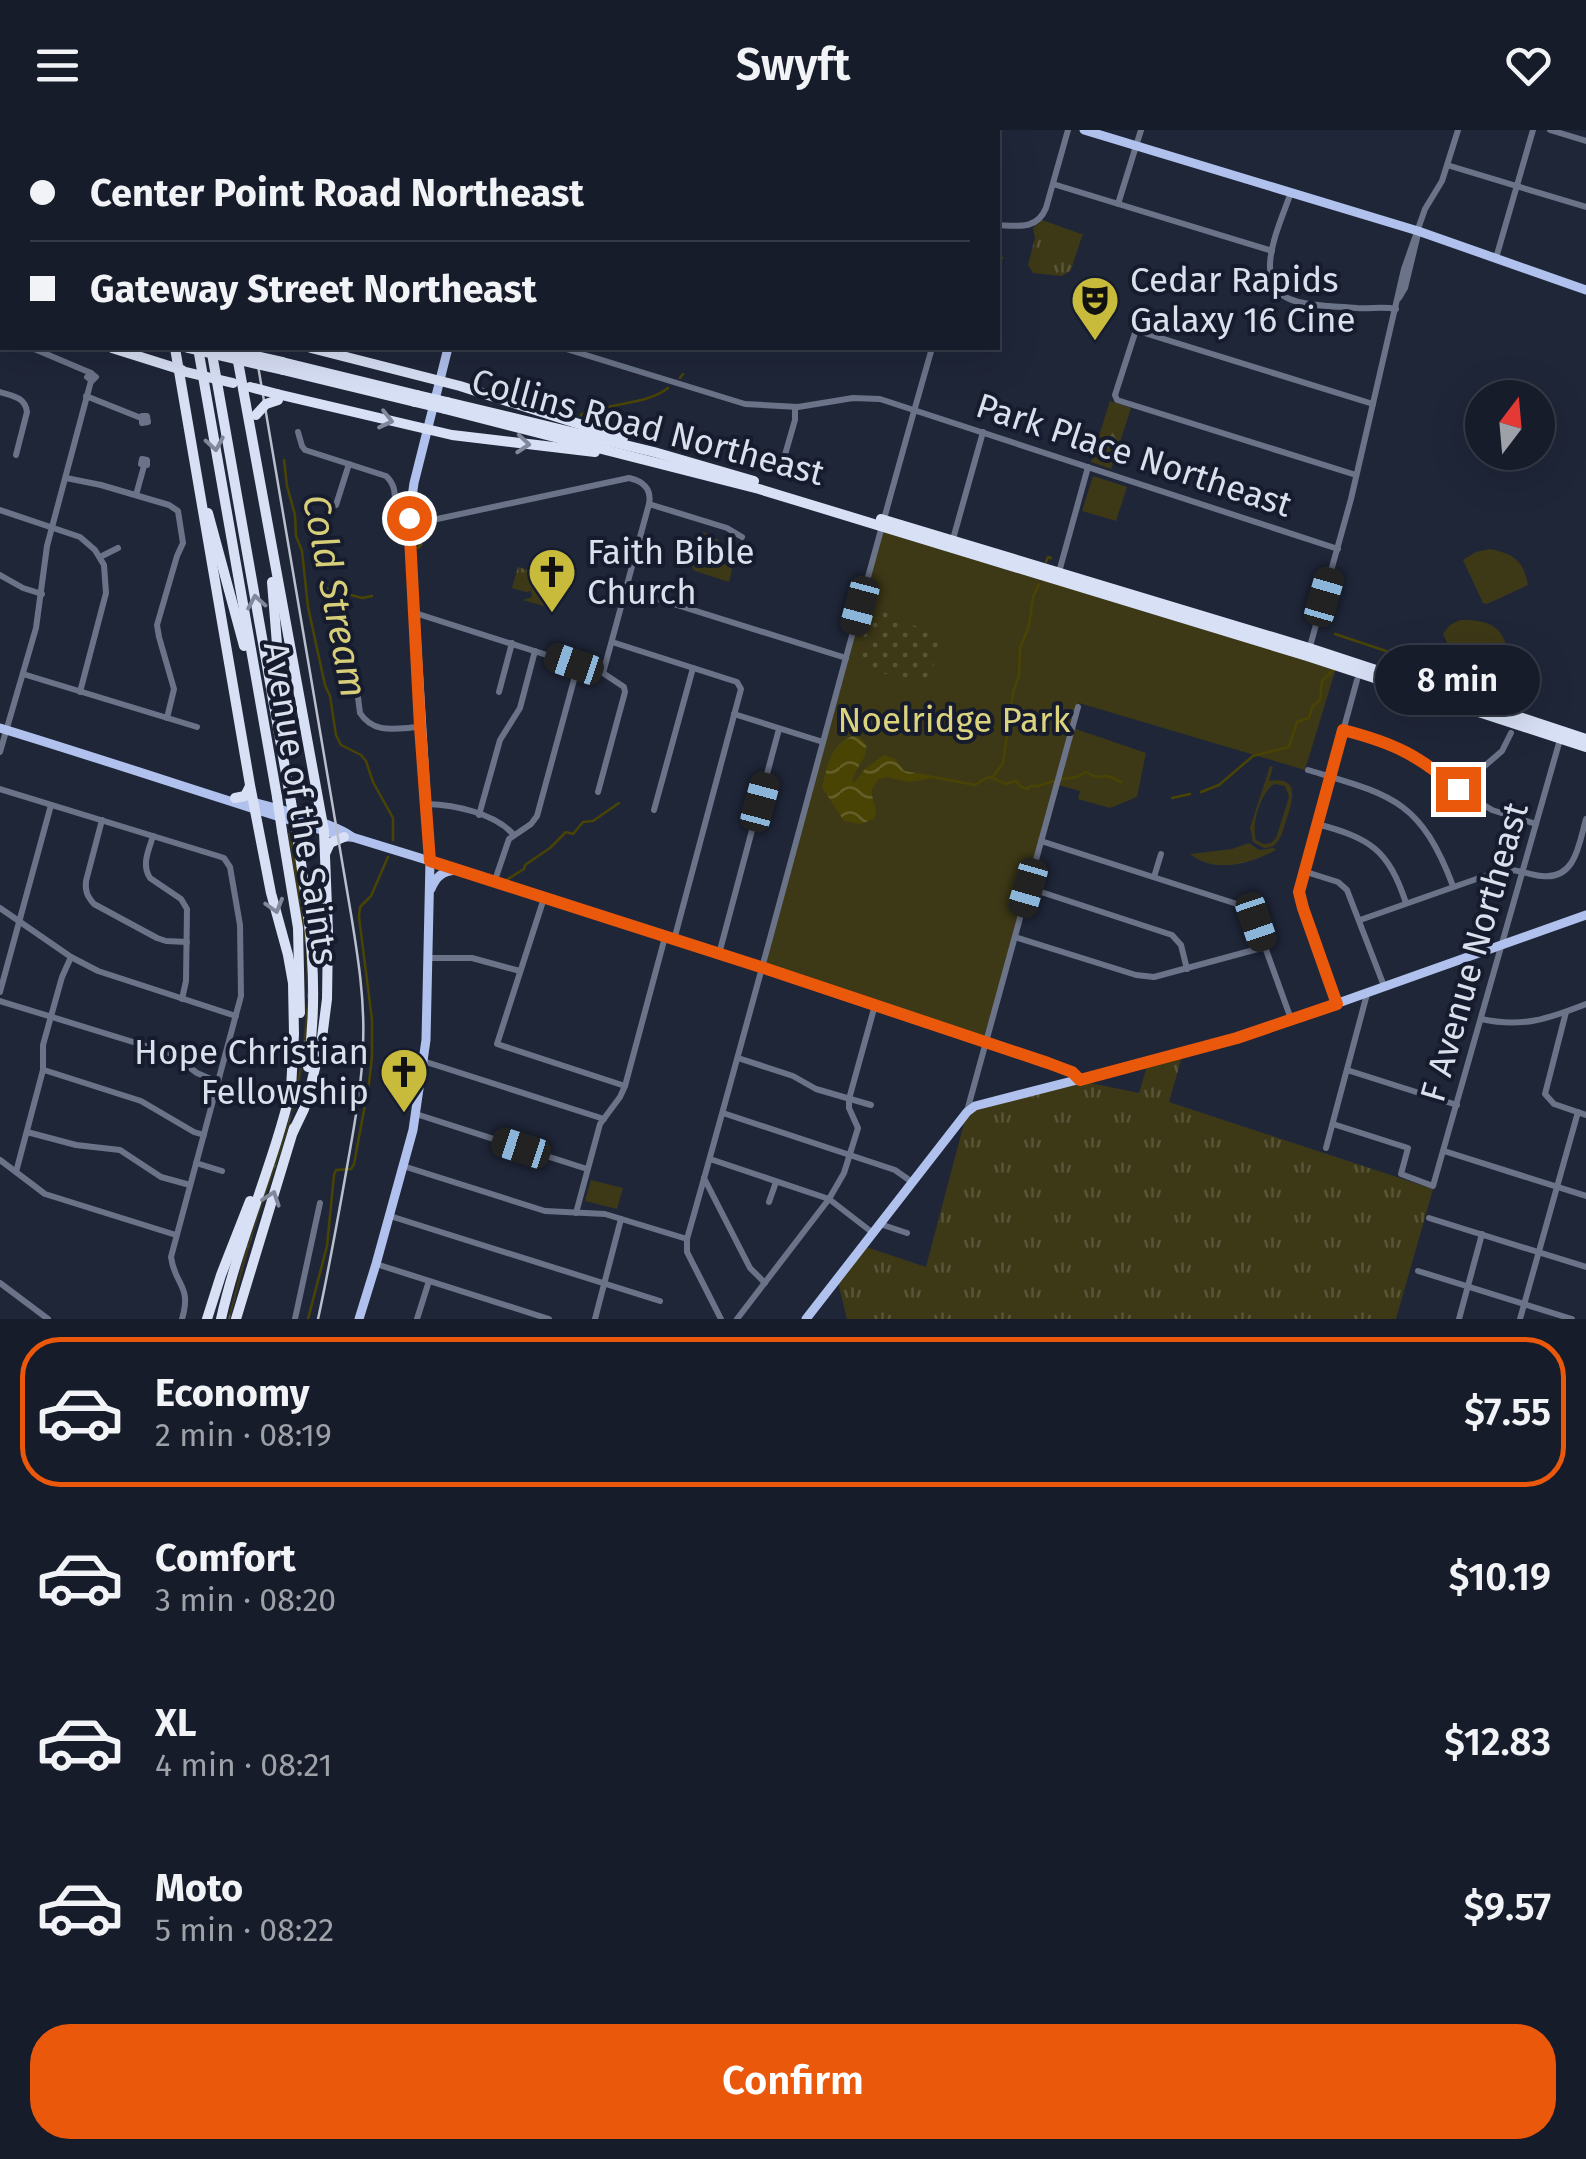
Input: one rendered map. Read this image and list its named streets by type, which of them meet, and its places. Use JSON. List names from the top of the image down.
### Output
{
  "streets": {
    "highway": ["Collins Road Northeast", "Avenue of the Saints"],
    "street": ["Park Place Northeast", "F Avenue Northeast"]
  },
  "crossings": [
    ["Collins Road Northeast", "F Avenue Northeast"]
  ],
  "water": ["Cold Stream"],
  "parks": ["Noelridge Park"],
  "places": {
    "theatre": ["Cedar Rapids Galaxy 16 Cine"],
    "church": ["Faith Bible Church", "Hope Christian Fellowship"]
  },
  "north": "top",
  "page": {
    "header": "Swyft",
    "banner": ["Center Point Road Northeast", "Gateway Street Northeast"],
    "bubble": "8 min",
    "list": [
      {
        "name": "Economy",
        "note": "2 min · 08:19",
        "value": "$7.55"
      },
      {
        "name": "Comfort",
        "note": "3 min · 08:20",
        "value": "$10.19"
      },
      {
        "name": "XL",
        "note": "4 min · 08:21",
        "value": "$12.83"
      },
      {
        "name": "Moto",
        "note": "5 min · 08:22",
        "value": "$9.57"
      }
    ],
    "buttons": "Confirm"
  }
}
